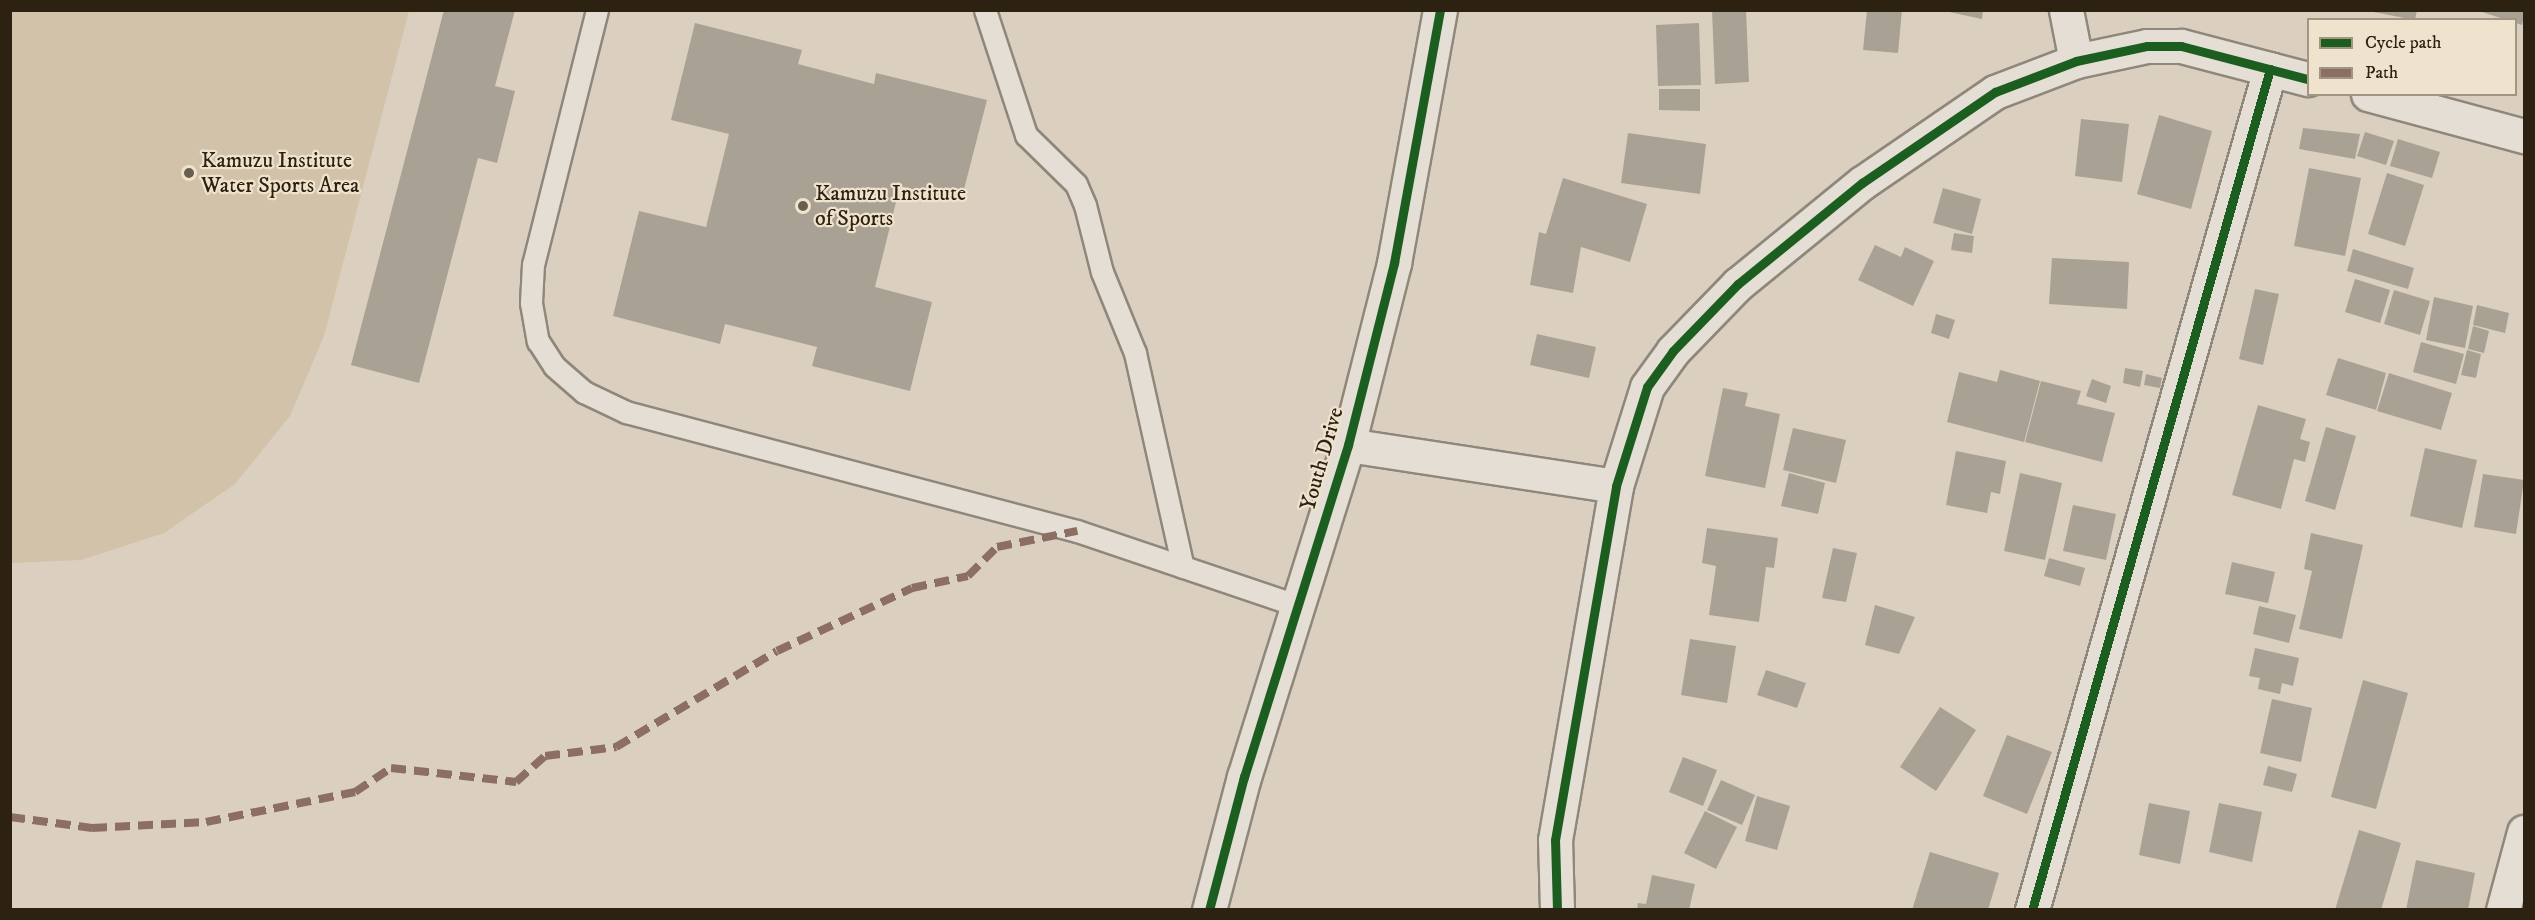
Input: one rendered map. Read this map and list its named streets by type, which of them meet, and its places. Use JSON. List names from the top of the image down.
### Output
{
  "streets": {
    "street": ["Youth Drive"]
  },
  "places": ["Kamuzu Institute Water Sports Area", "Kamuzu Institute of Sports"],
  "legend": ["Cycle path", "Path"]
}
